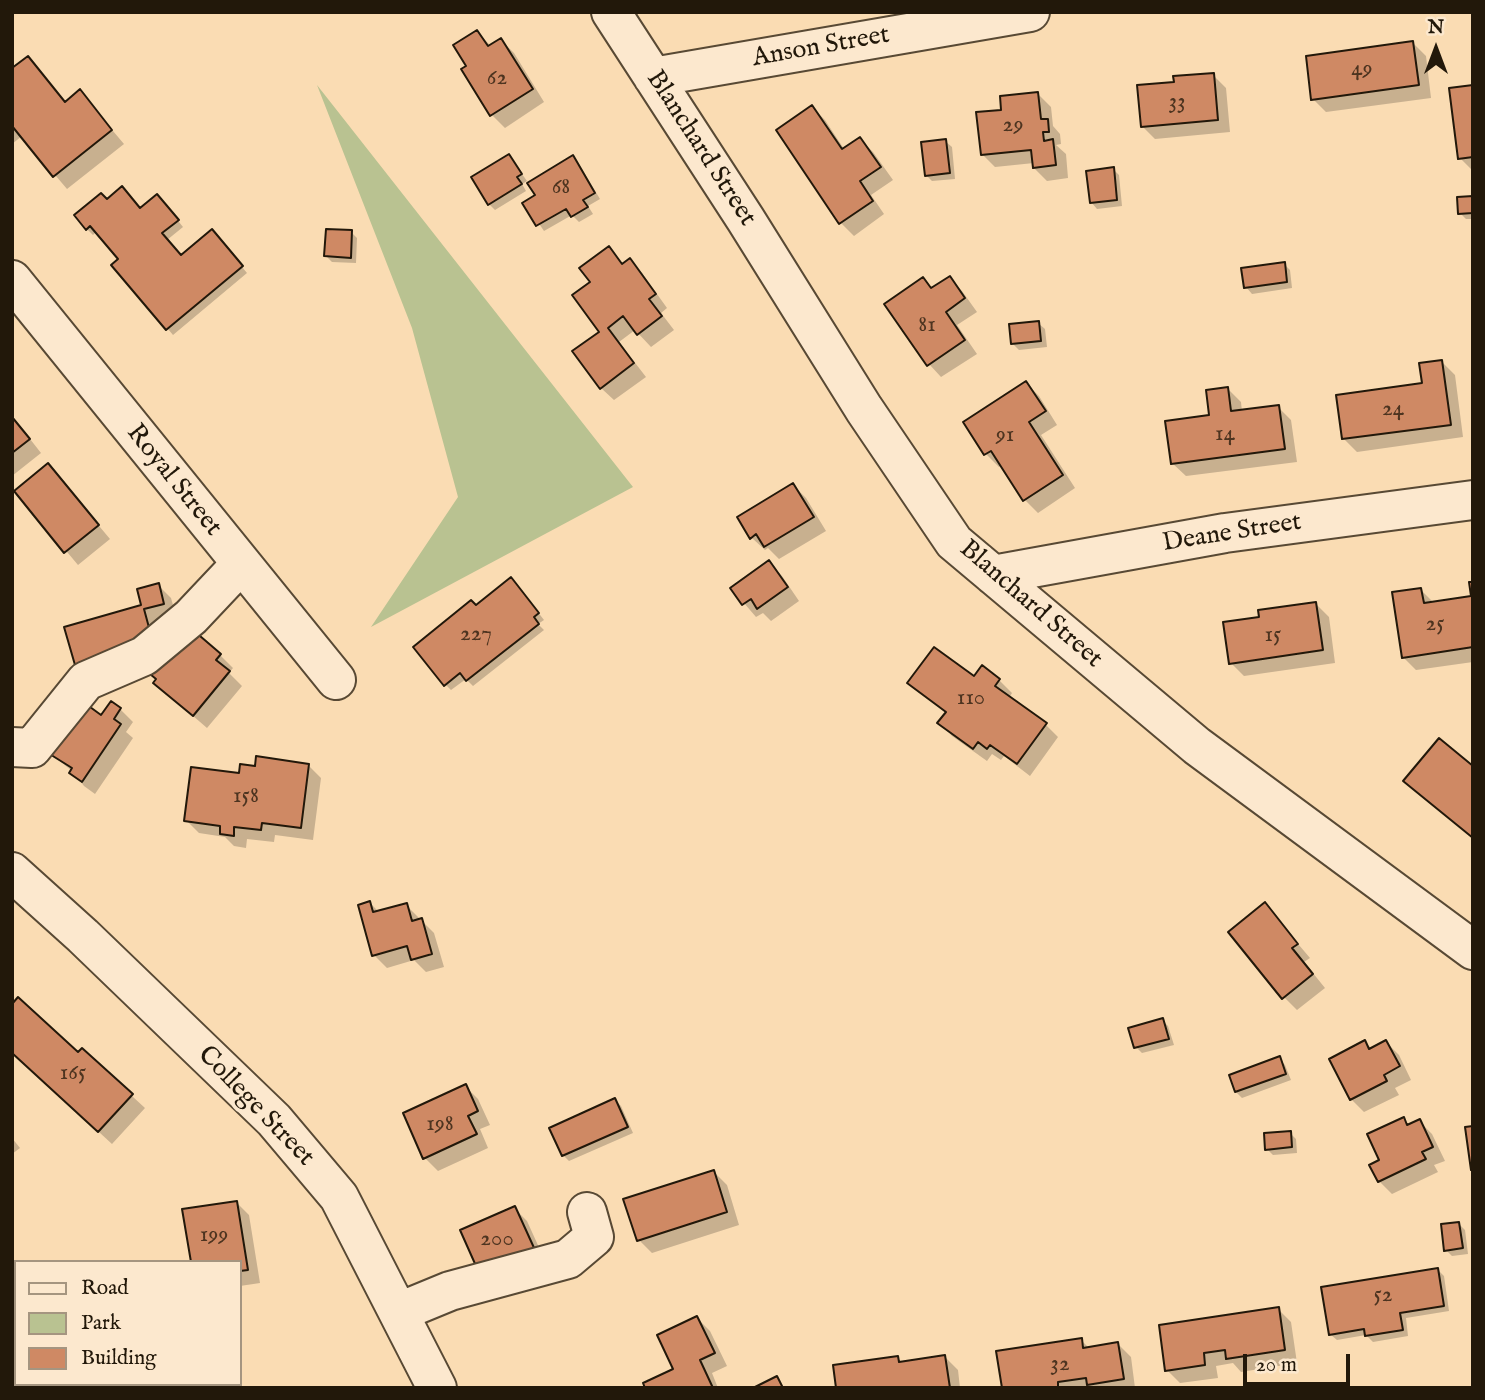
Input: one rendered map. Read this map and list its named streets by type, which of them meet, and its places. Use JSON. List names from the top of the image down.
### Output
{
  "streets": {
    "street": [
      "Anson Street",
      "Blanchard Street",
      "Royal Street",
      "Deane Street",
      "College Street"
    ]
  },
  "crossings": [
    ["Anson Street", "Blanchard Street"],
    ["Blanchard Street", "Deane Street"]
  ],
  "house_numbers": [
    "49",
    "62",
    "33",
    "29",
    "68",
    "81",
    "24",
    "14",
    "91",
    "25",
    "227",
    "15",
    "110",
    "158",
    "165",
    "198",
    "199",
    "200",
    "52",
    "32"
  ],
  "legend": ["Road", "Park", "Building"],
  "scale_bar": "20 m",
  "north": "top"
}
